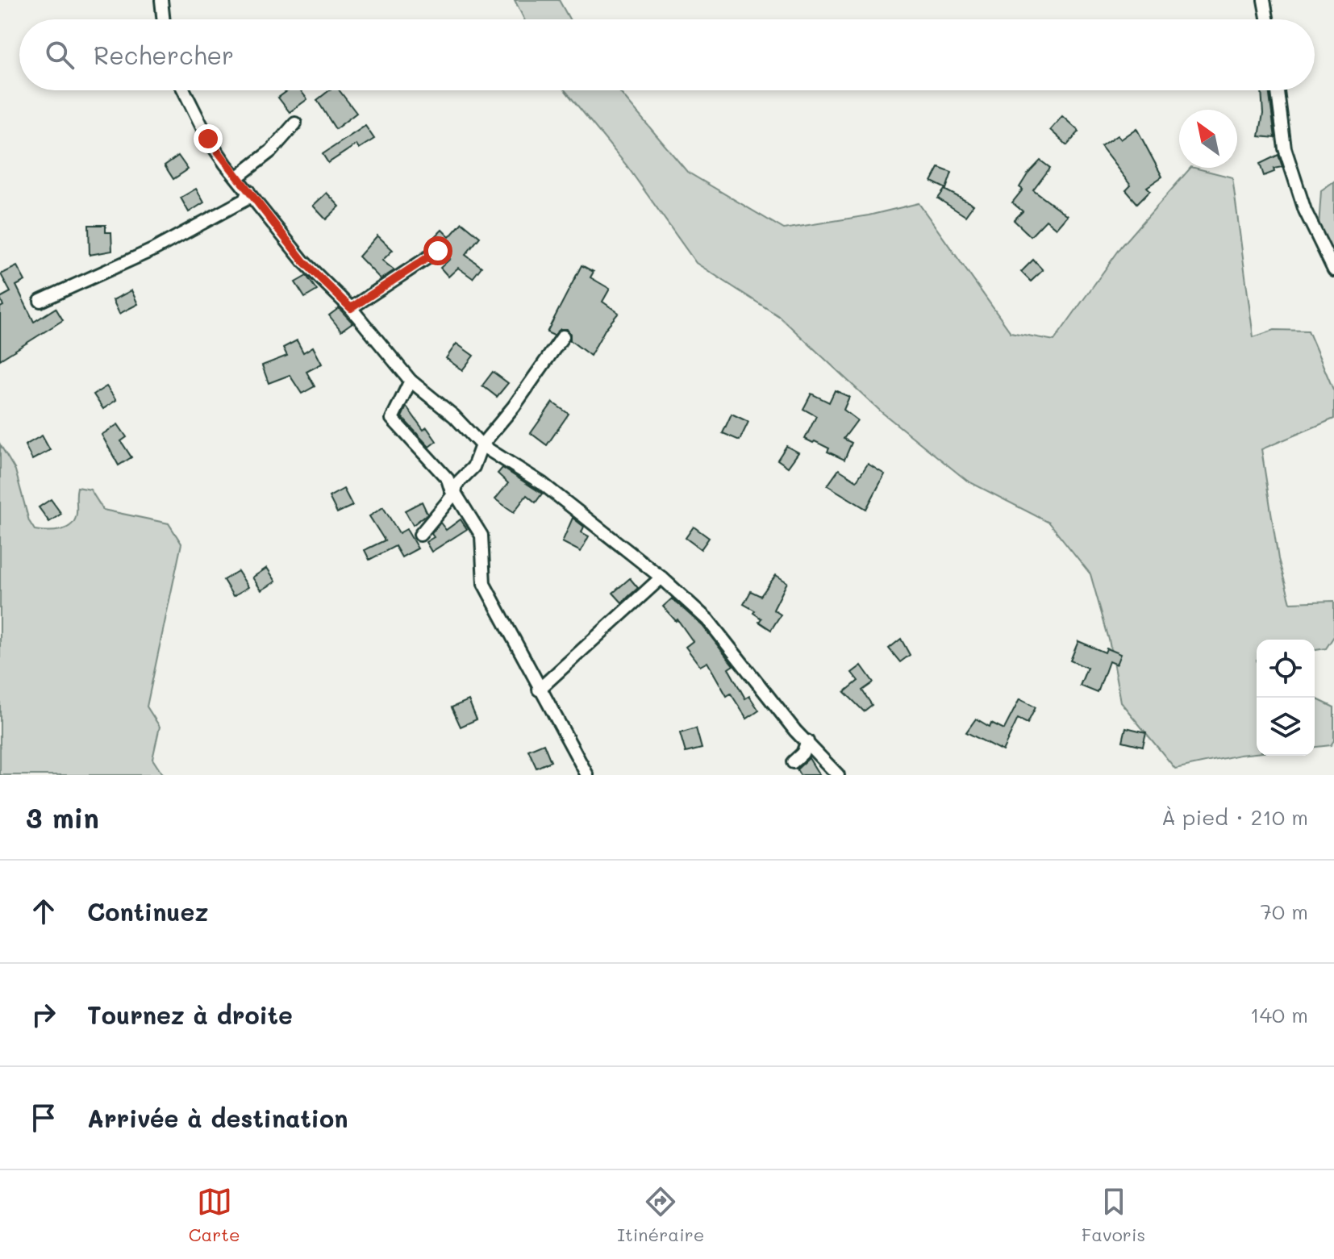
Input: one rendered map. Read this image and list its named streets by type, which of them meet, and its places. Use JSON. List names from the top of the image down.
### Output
{
  "north": "top left",
  "page": {
    "search": "Rechercher",
    "heading": ["3 min", "À pied · 210 m"],
    "list": [
      ["Continuez", "70 m"],
      ["Tournez à droite", "140 m"],
      "Arrivée à destination"
    ],
    "nav": ["Carte", "Itinéraire", "Favoris"]
  }
}
